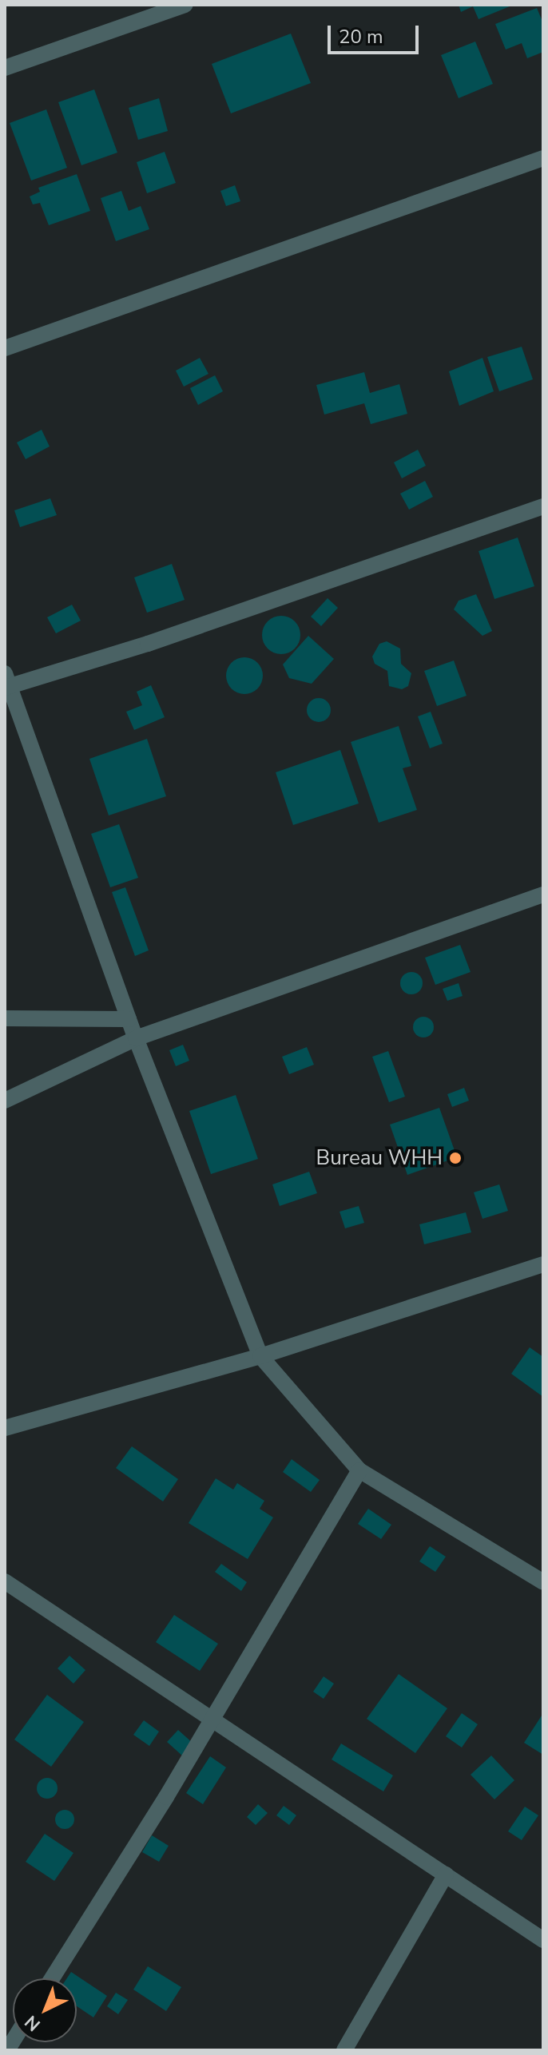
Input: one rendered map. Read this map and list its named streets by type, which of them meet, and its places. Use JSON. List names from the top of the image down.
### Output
{
  "places": ["Bureau WHH"],
  "scale_bar": "20 m",
  "north": "bottom left"
}
